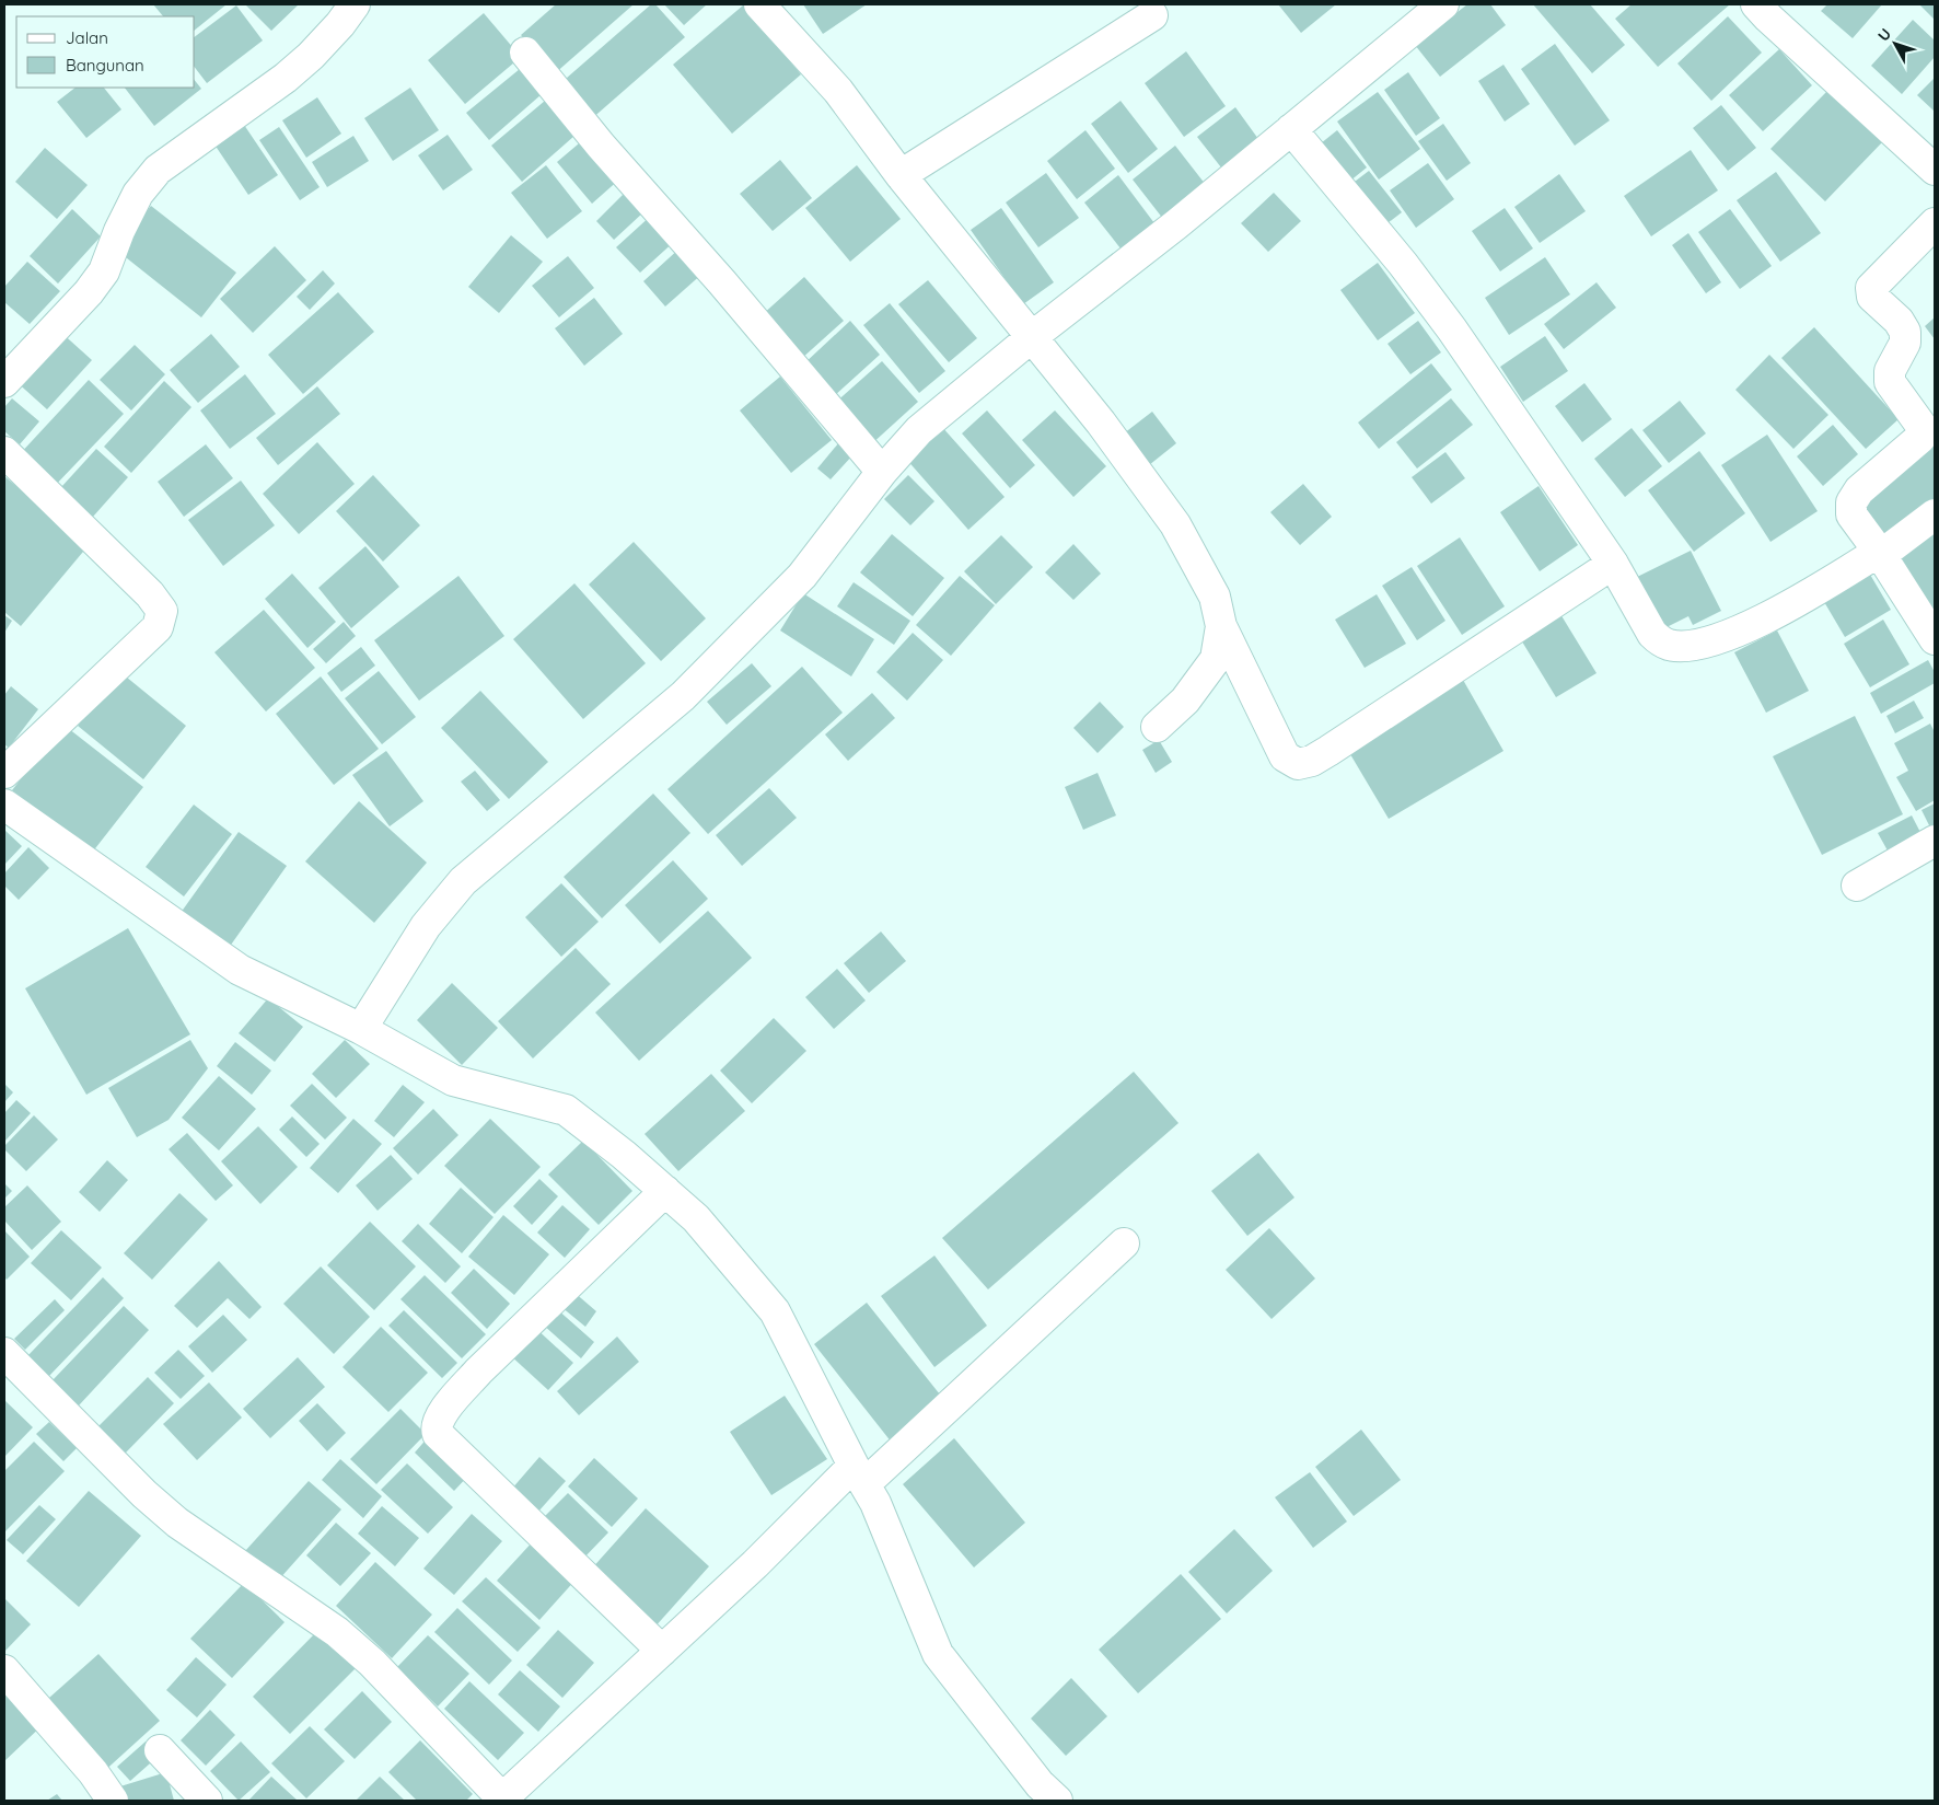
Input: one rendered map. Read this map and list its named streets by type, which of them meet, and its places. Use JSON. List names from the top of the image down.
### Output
{
  "legend": ["Jalan", "Bangunan"],
  "north": "top left"
}
